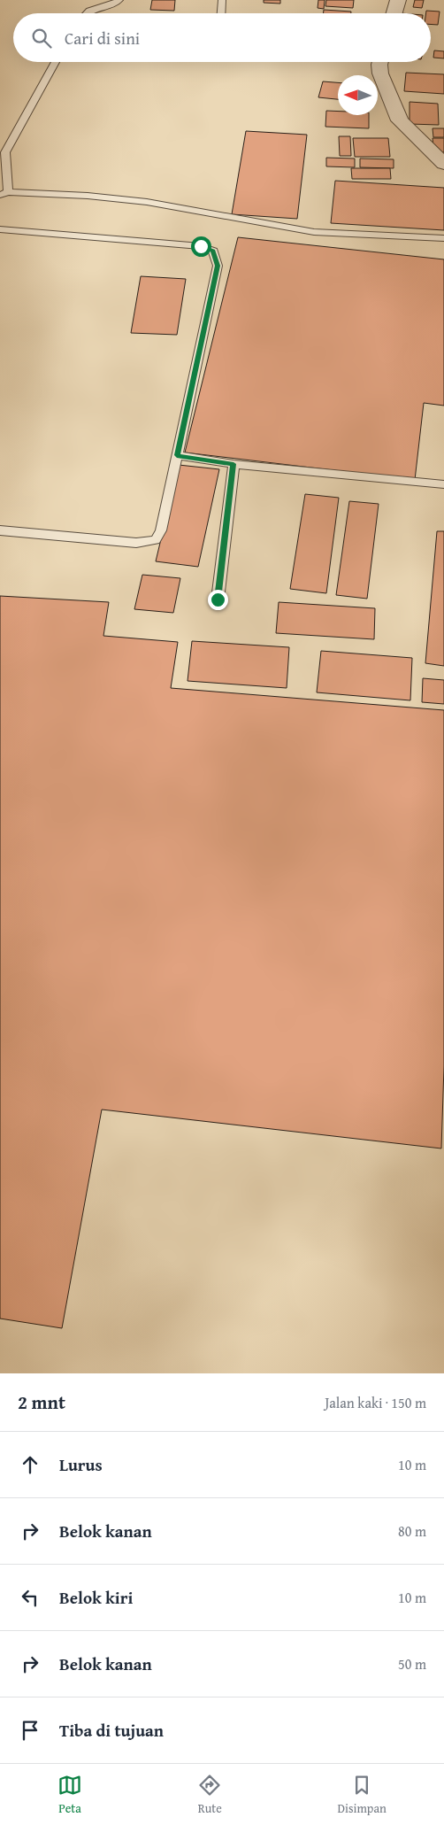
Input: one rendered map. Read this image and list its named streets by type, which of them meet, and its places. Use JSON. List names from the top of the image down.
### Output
{
  "north": "left",
  "page": {
    "search": "Cari di sini",
    "heading": ["2 mnt", "Jalan kaki · 150 m"],
    "list": [
      ["Lurus", "10 m"],
      ["Belok kanan", "80 m"],
      ["Belok kiri", "10 m"],
      ["Belok kanan", "50 m"],
      "Tiba di tujuan"
    ],
    "nav": ["Peta", "Rute", "Disimpan"]
  }
}
